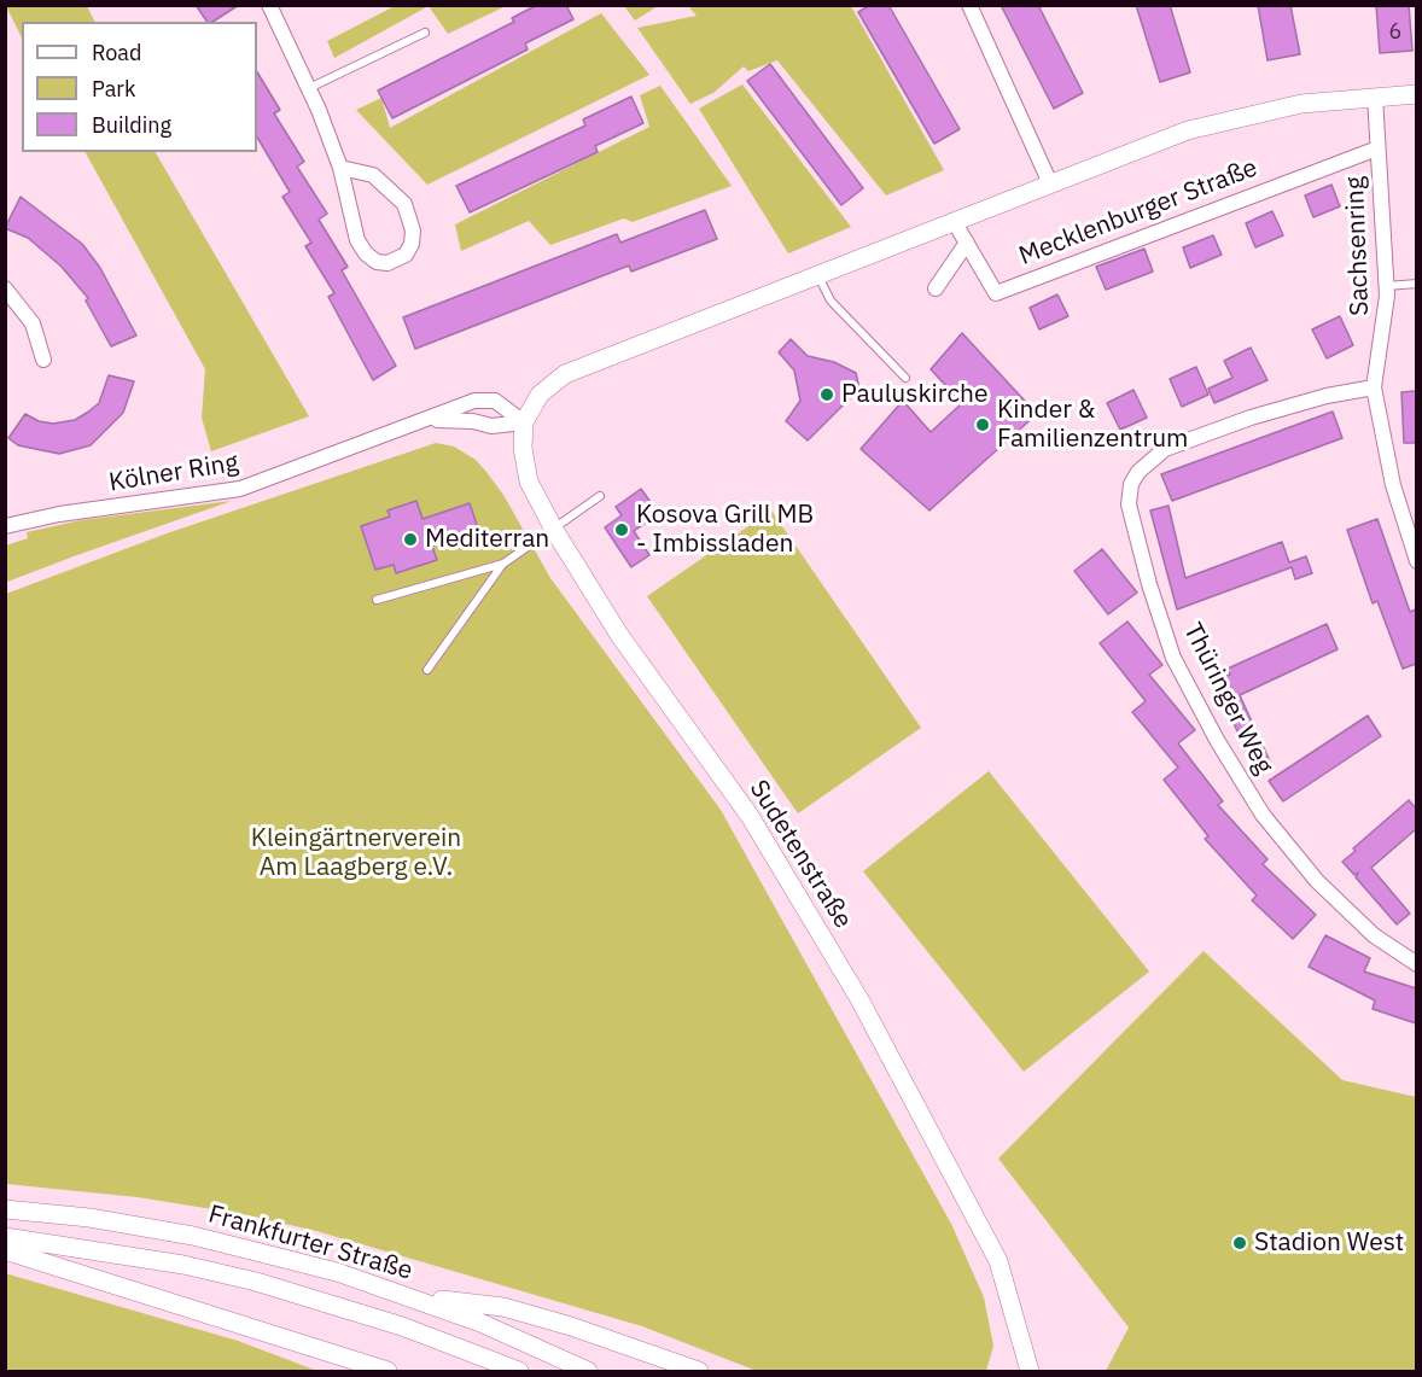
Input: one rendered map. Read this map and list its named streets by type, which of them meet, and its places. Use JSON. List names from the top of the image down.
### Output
{
  "streets": {
    "street": [
      "Mecklenburger Straße",
      "Sachsenring",
      "Kölner Ring",
      "Thüringer Weg",
      "Sudetenstraße",
      "Frankfurter Straße"
    ]
  },
  "crossings": [
    ["Mecklenburger Straße", "Sachsenring"],
    ["Sachsenring", "Thüringer Weg"],
    ["Kölner Ring", "Sudetenstraße"]
  ],
  "parks": ["Kleingärtnerverein Am Laagberg e.V."],
  "places": [
    "Pauluskirche",
    "Kinder & Familienzentrum",
    "Kosova Grill MB - Imbissladen",
    "Mediterran",
    "Stadion West"
  ],
  "house_numbers": ["6"],
  "legend": ["Road", "Park", "Building"]
}
